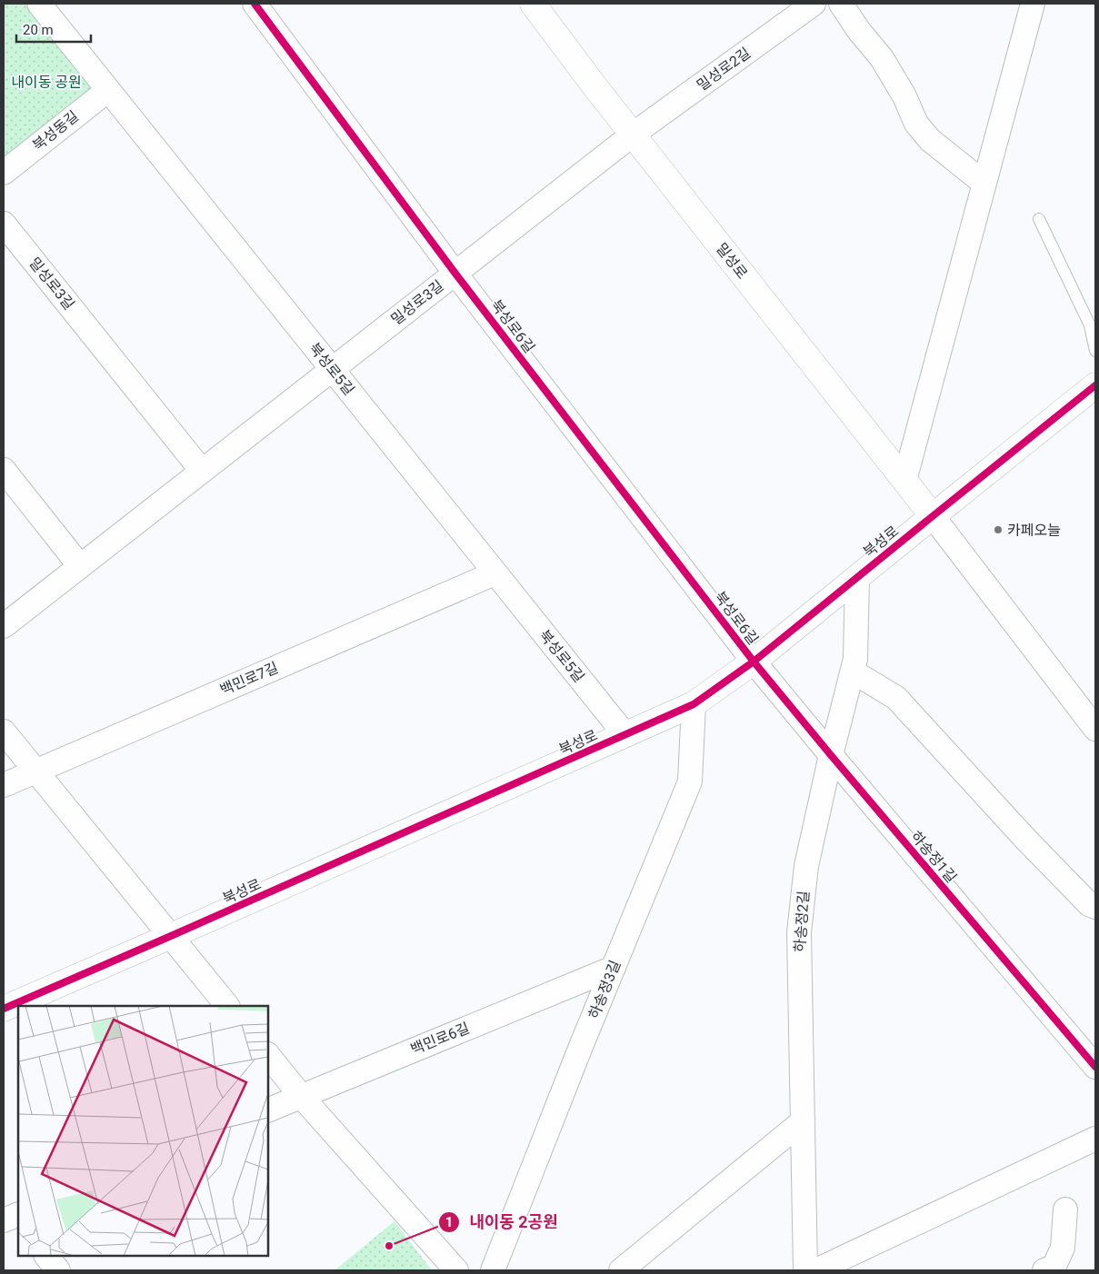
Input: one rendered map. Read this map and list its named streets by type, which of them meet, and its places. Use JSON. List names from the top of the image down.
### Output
{
  "streets": {
    "street": [
      "밀성로2길",
      "북성동길",
      "밀성로",
      "밀성로3길",
      "북성로6길",
      "북성로5길",
      "북성로",
      "백민로7길",
      "하송정1길",
      "하송정2길",
      "하송정3길",
      "백민로6길"
    ]
  },
  "crossings": [
    ["밀성로2길", "밀성로"],
    ["밀성로2길", "밀성로3길"],
    ["북성동길", "북성로5길"],
    ["밀성로", "밀성로3길"],
    ["밀성로", "북성로"],
    ["밀성로3길", "북성로6길"],
    ["밀성로3길", "북성로5길"],
    ["북성로6길", "북성로"],
    ["북성로6길", "하송정1길"],
    ["북성로5길", "북성로"],
    ["북성로5길", "백민로7길"],
    ["북성로", "하송정1길"],
    ["북성로", "하송정2길"],
    ["북성로", "하송정3길"],
    ["하송정1길", "하송정2길"],
    ["하송정3길", "백민로6길"]
  ],
  "parks": ["내이동 공원"],
  "places": ["카페오늘", "내이동 2공원"],
  "scale_bar": "20 m"
}
